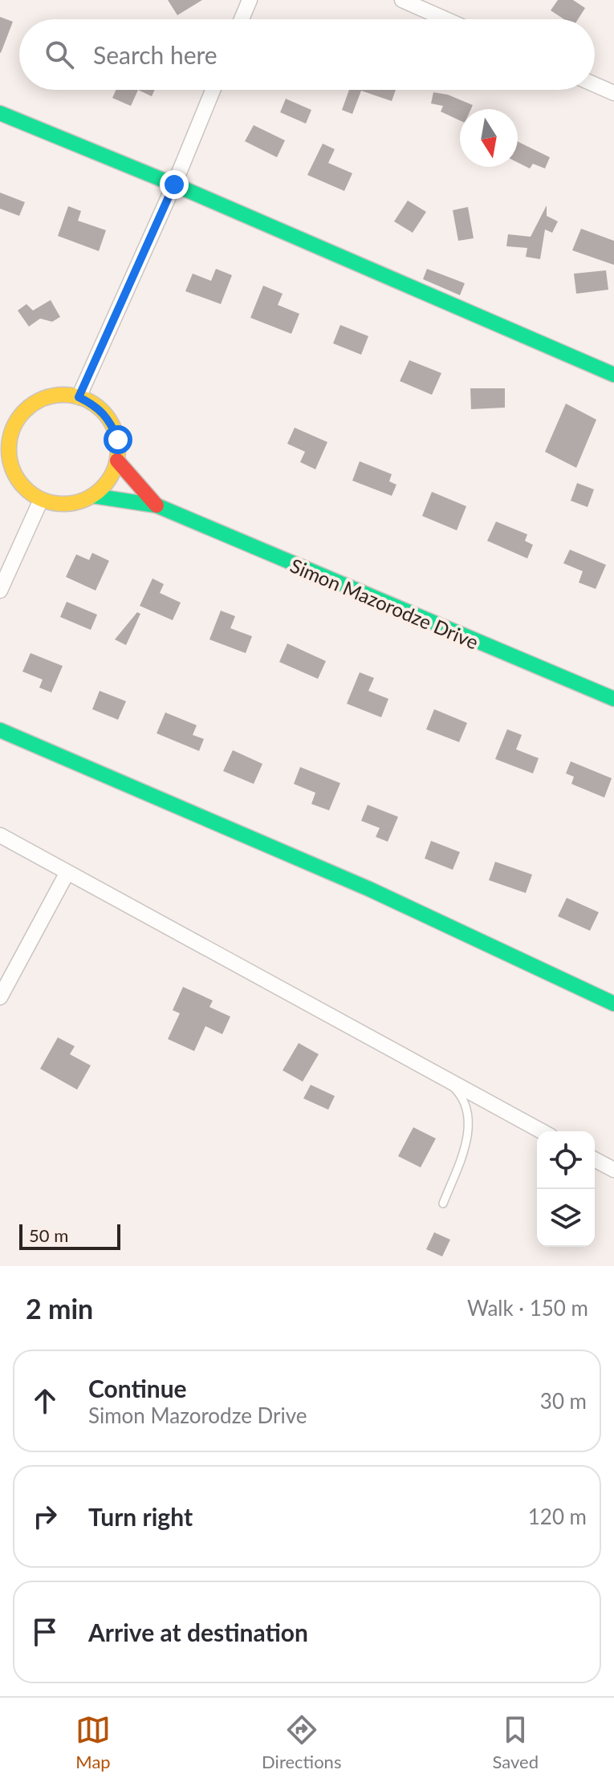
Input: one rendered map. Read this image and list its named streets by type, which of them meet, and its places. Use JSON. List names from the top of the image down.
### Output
{
  "streets": {
    "street": ["Simon Mazorodze Drive"]
  },
  "scale_bar": "50 m",
  "north": "bottom",
  "page": {
    "search": "Search here",
    "scale": "50 m",
    "heading": ["2 min", "Walk · 150 m"],
    "list": [
      ["Continue", "Simon Mazorodze Drive", "30 m"],
      ["Turn right", "120 m"],
      "Arrive at destination"
    ],
    "nav": ["Map", "Directions", "Saved"]
  }
}
